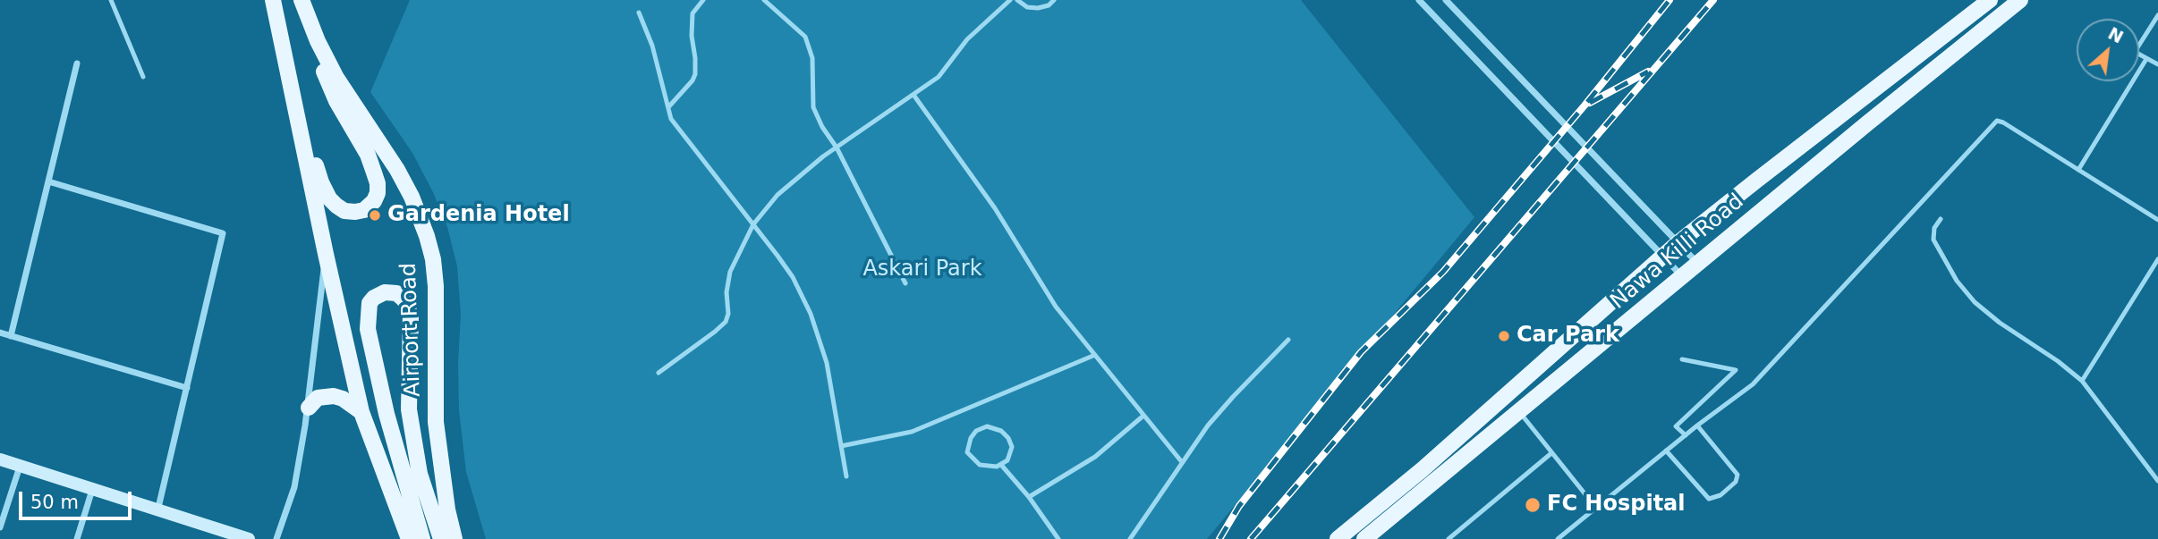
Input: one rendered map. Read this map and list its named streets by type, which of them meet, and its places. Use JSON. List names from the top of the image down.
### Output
{
  "streets": {
    "main road": ["Nawa Killi Road", "Airport Road"]
  },
  "parks": ["Askari Park"],
  "places": ["Gardenia Hotel", "Car Park", "FC Hospital"],
  "scale_bar": "50 m",
  "north": "top right"
}
